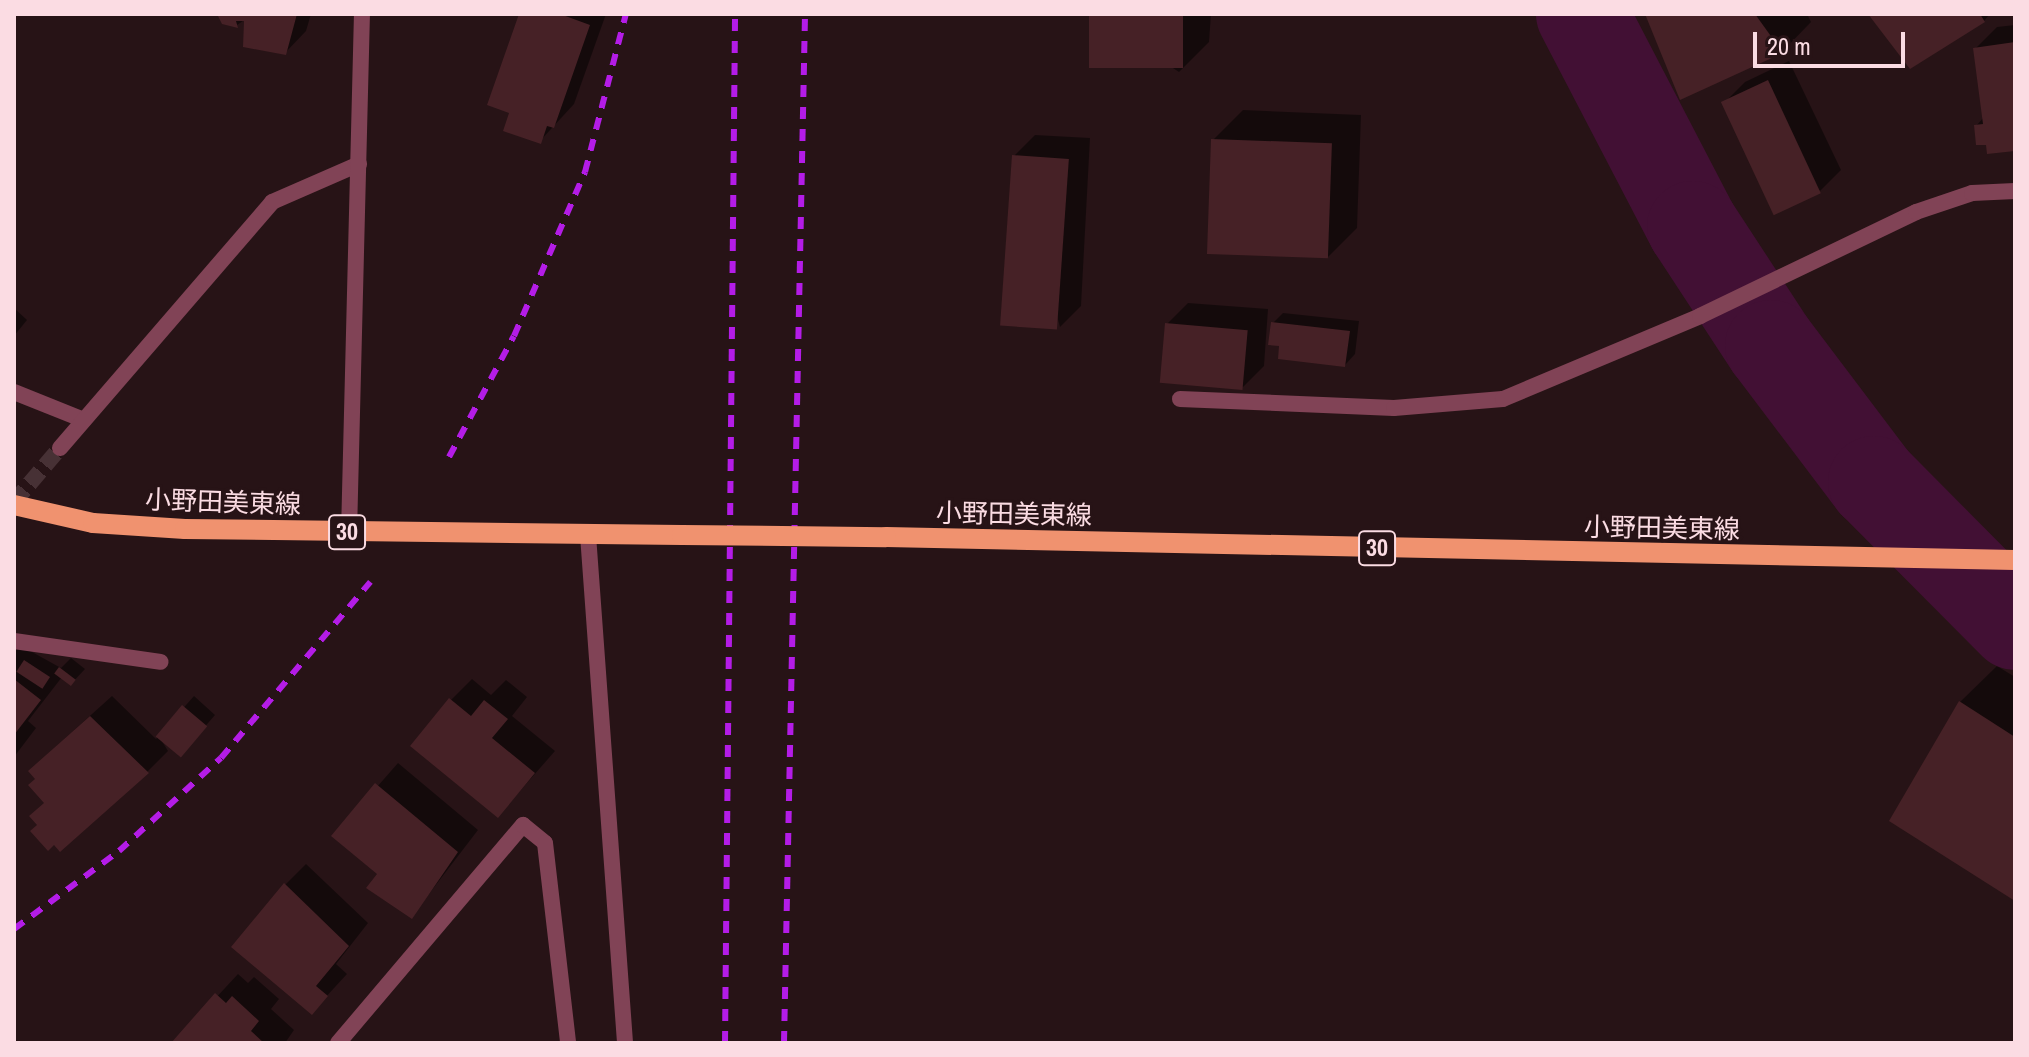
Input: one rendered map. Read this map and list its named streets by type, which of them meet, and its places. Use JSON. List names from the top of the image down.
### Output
{
  "streets": {
    "main road": ["小野田美東線", "30"]
  },
  "scale_bar": "20 m"
}
